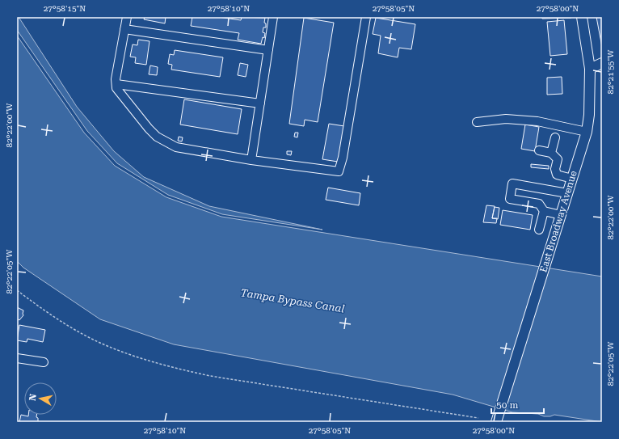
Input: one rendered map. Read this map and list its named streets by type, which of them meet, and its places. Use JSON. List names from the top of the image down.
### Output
{
  "streets": {
    "main road": ["East Broadway Avenue"]
  },
  "water": ["Tampa Bypass Canal"],
  "scale_bar": "50 m",
  "north": "left",
  "coordinates": [
    "27°58'15\"N",
    "27°58'10\"N",
    "27°58'05\"N",
    "27°58'00\"N",
    "82°21'55\"W",
    "82°22'00\"W",
    "82°22'05\"W"
  ]
}
